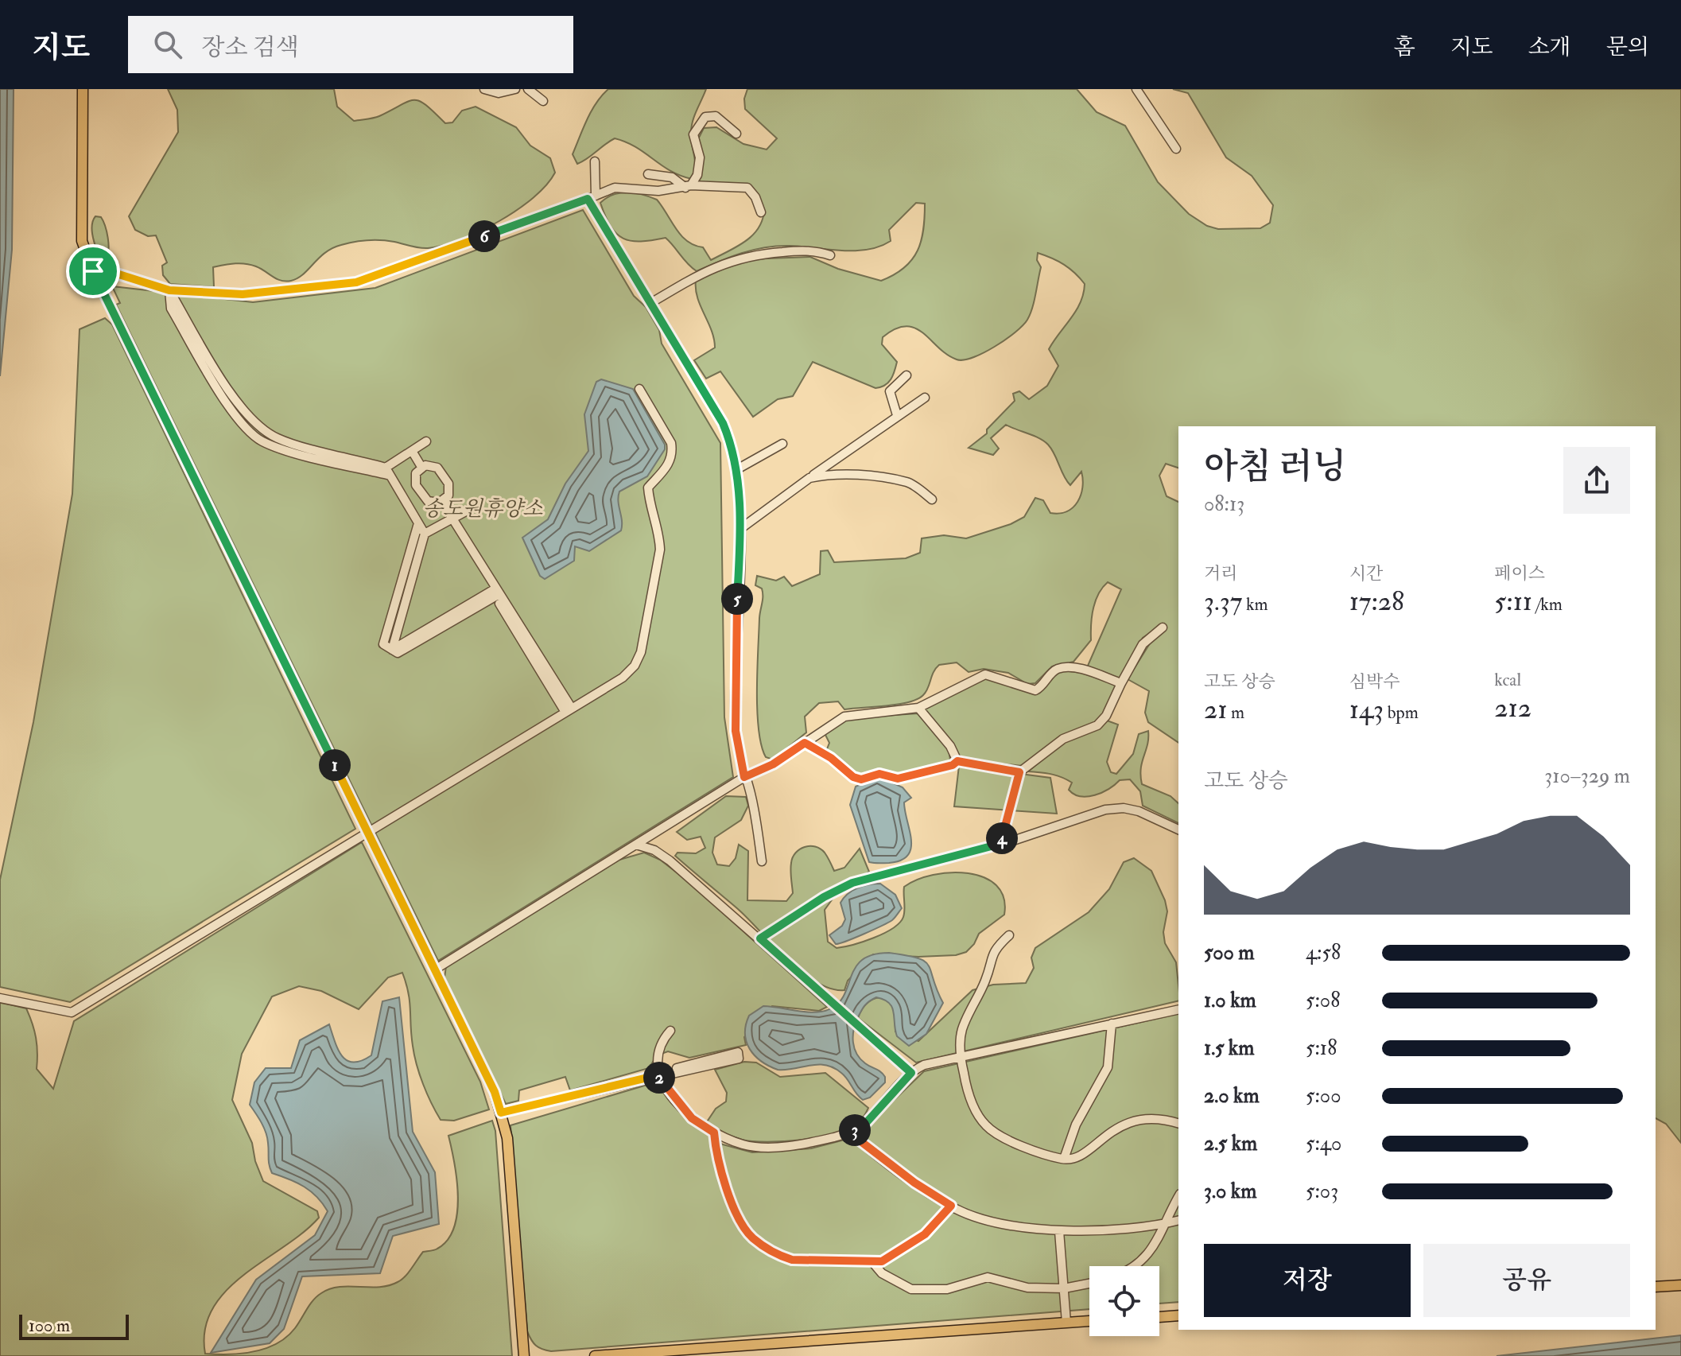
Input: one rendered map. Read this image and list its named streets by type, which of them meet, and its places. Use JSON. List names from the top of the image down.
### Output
{
  "parks": ["송도원휴양소"],
  "scale_bar": "100 m",
  "page": {
    "header": "지도",
    "search": "장소 검색",
    "nav": [
      "홈",
      "지도",
      "소개",
      "문의"
    ],
    "pins": [
      "6",
      "5",
      "1",
      "4",
      "2",
      "3"
    ],
    "heading": ["아침 러닝", "08:13"],
    "stats": [
      ["거리", "3.37 km"],
      ["시간", "17:28"],
      ["페이스", "5:11 /km"],
      ["고도 상승", "21 m"],
      ["심박수", "143 bpm"],
      ["kcal", "212"]
    ],
    "chart": ["고도 상승", "310–329 m"],
    "list": [
      {
        "name": "500 m",
        "note": "4:58"
      },
      {
        "name": "1.0 km",
        "note": "5:08"
      },
      {
        "name": "1.5 km",
        "note": "5:18"
      },
      {
        "name": "2.0 km",
        "note": "5:00"
      },
      {
        "name": "2.5 km",
        "note": "5:40"
      },
      {
        "name": "3.0 km",
        "note": "5:03"
      }
    ],
    "buttons": ["저장", "공유"],
    "scale": "100 m"
  }
}
